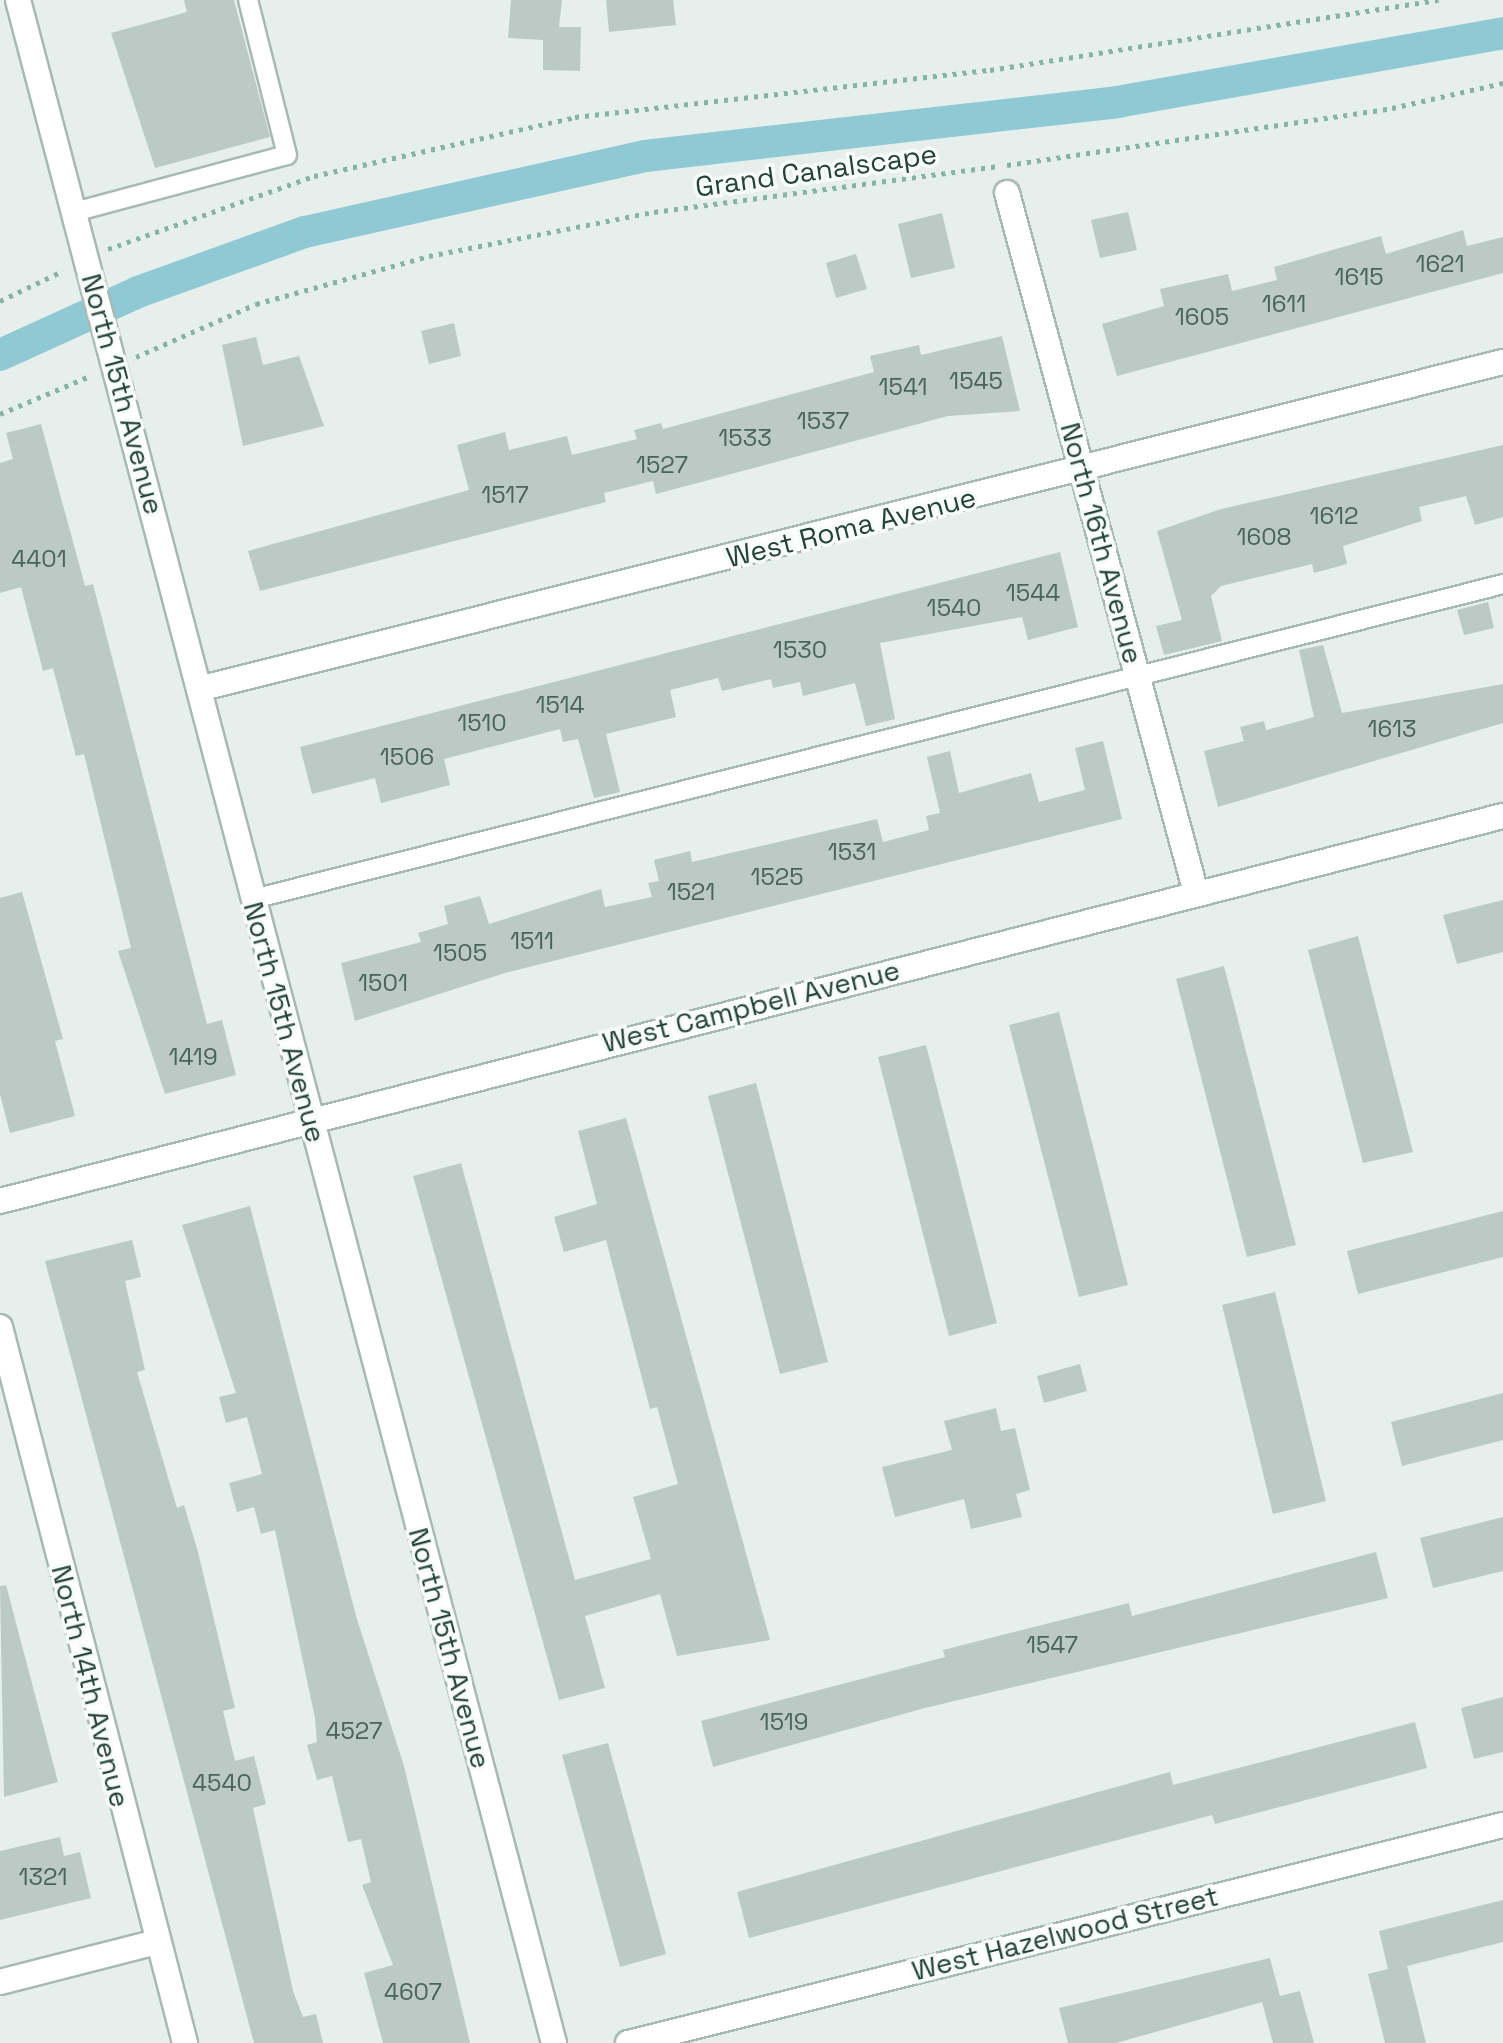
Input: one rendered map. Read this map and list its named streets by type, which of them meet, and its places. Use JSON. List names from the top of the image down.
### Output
{
  "streets": {
    "street": [
      "North 15th Avenue",
      "West Roma Avenue",
      "North 16th Avenue",
      "West Campbell Avenue",
      "North 14th Avenue",
      "West Hazelwood Street"
    ],
    "path": ["Grand Canalscape"]
  },
  "crossings": [
    ["North 15th Avenue", "West Roma Avenue"],
    ["North 15th Avenue", "West Campbell Avenue"],
    ["West Roma Avenue", "North 16th Avenue"],
    ["North 16th Avenue", "West Campbell Avenue"]
  ],
  "house_numbers": [
    "1621",
    "1615",
    "1611",
    "1605",
    "1545",
    "1541",
    "1537",
    "1533",
    "1527",
    "1517",
    "1612",
    "1608",
    "4401",
    "1544",
    "1540",
    "1530",
    "1514",
    "1510",
    "1613",
    "1506",
    "1531",
    "1525",
    "1521",
    "1511",
    "1505",
    "1501",
    "1419",
    "1547",
    "1519",
    "4527",
    "4540",
    "1321",
    "4607"
  ]
}
